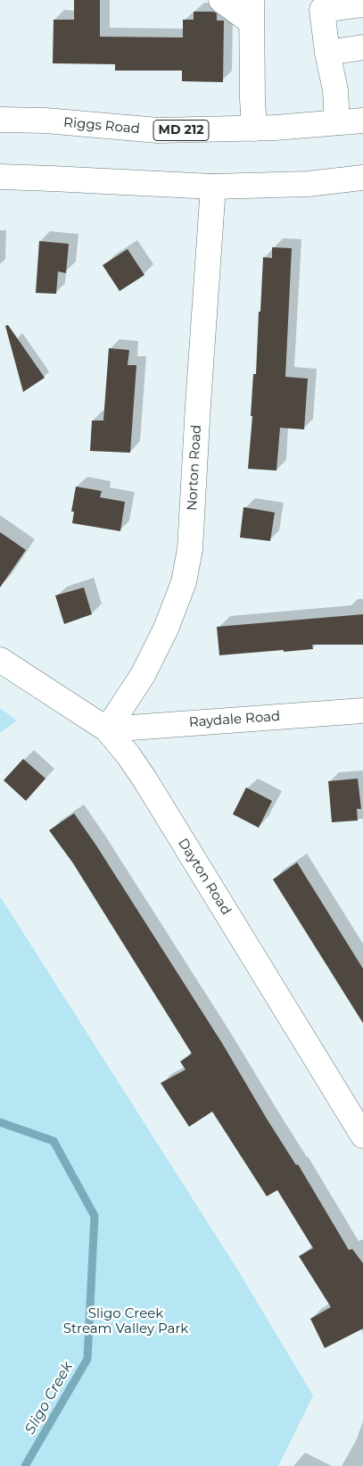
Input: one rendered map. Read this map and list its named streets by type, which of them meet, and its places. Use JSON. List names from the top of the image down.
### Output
{
  "streets": {
    "street": [
      "Riggs Road",
      "MD 212",
      "Norton Road",
      "Raydale Road",
      "Dayton Road"
    ]
  },
  "crossings": [
    ["Norton Road", "Raydale Road"],
    ["Norton Road", "Dayton Road"],
    ["Raydale Road", "Dayton Road"]
  ],
  "water": ["Sligo Creek"],
  "parks": ["Sligo Creek Stream Valley Park"]
}
